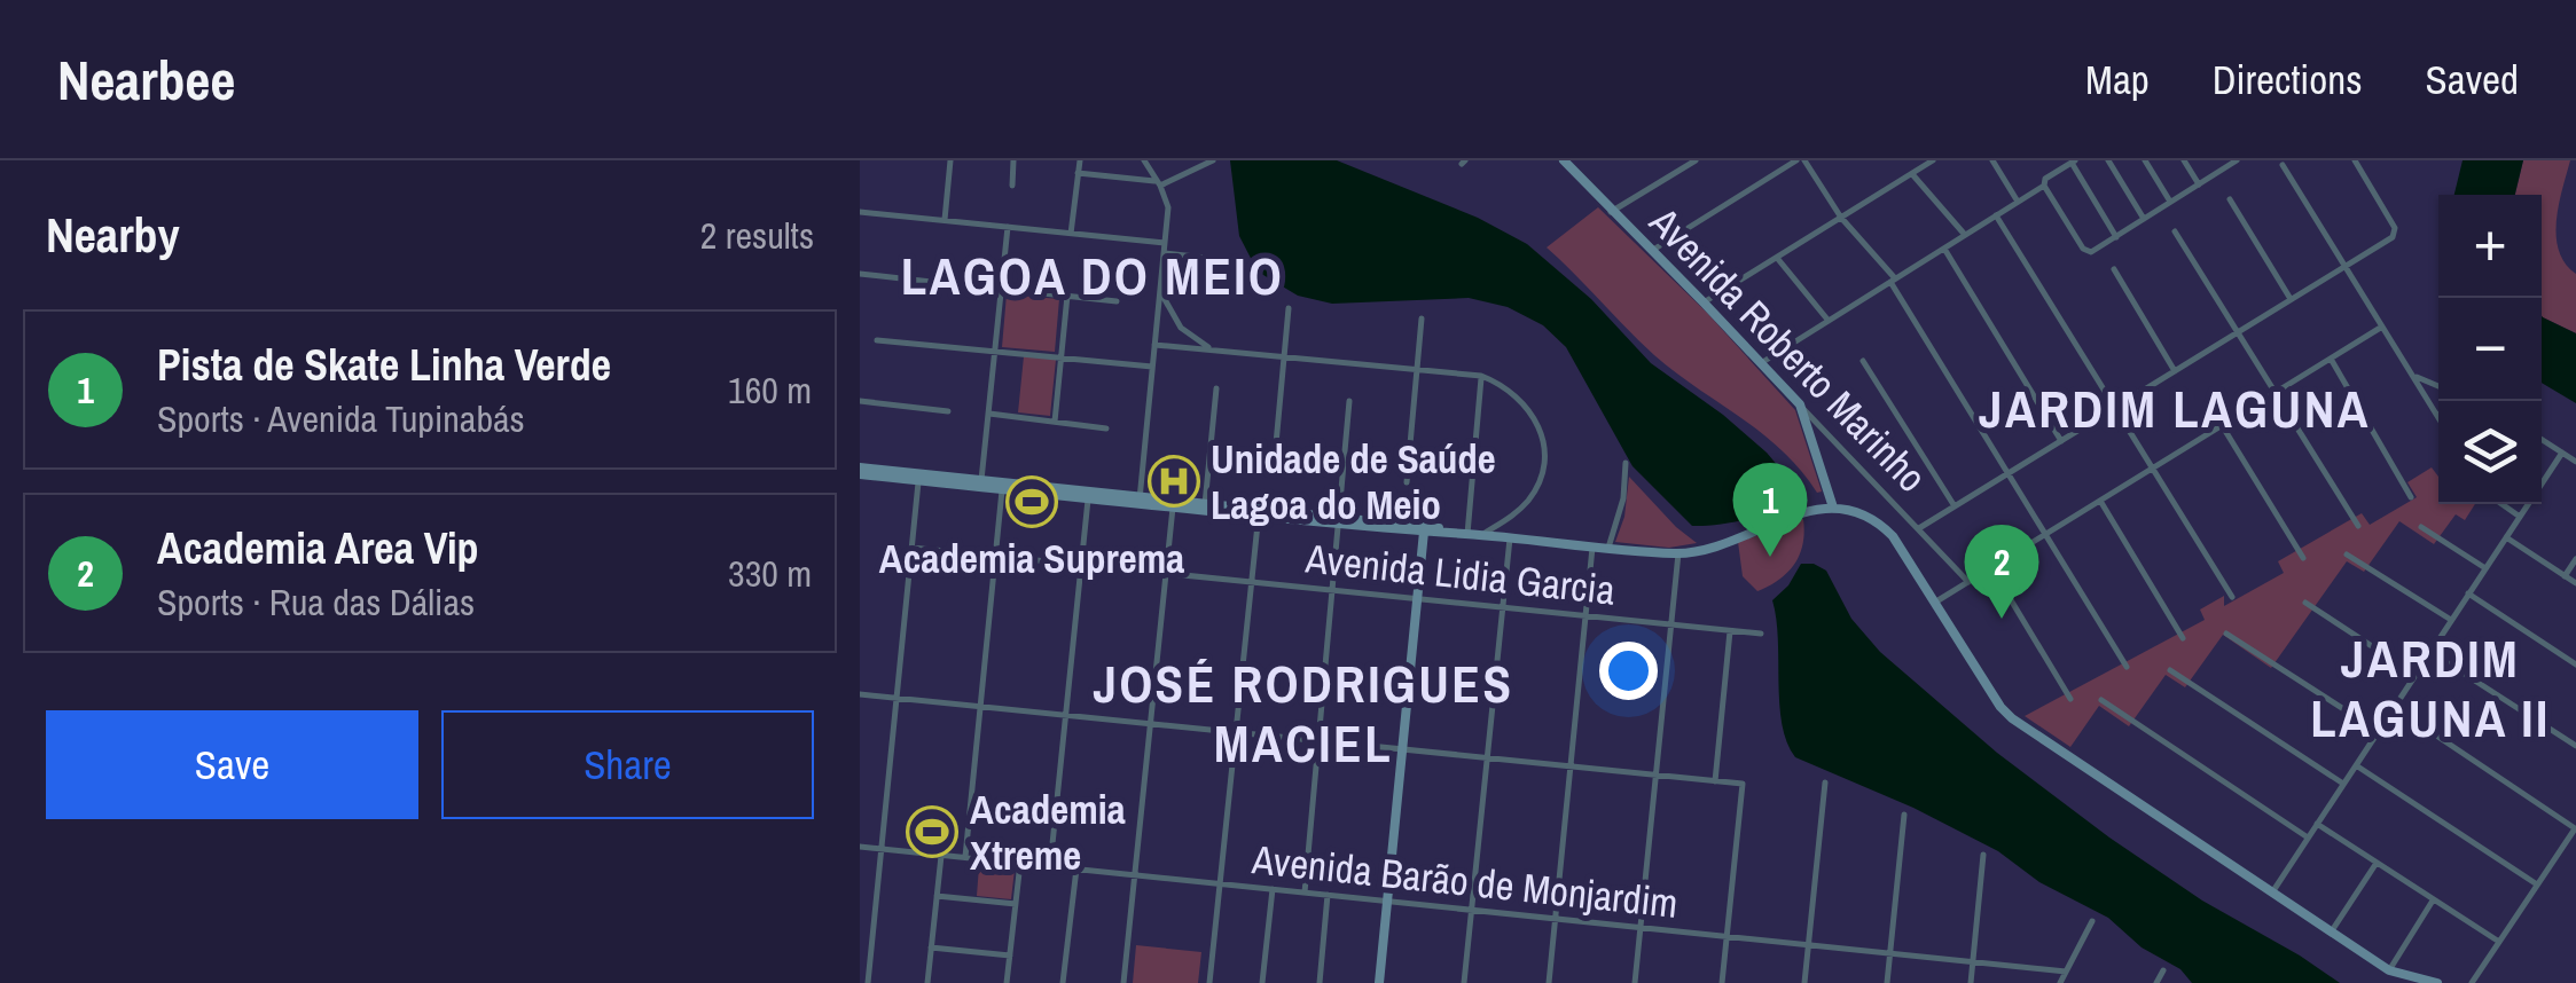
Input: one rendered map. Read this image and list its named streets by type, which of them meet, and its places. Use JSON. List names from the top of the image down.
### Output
{
  "streets": {
    "main road": ["Avenida Roberto Marinho"],
    "street": ["Avenida Lidia Garcia", "Avenida Barão de Monjardim"]
  },
  "districts": [
    "LAGOA DO MEIO",
    "JARDIM LAGUNA",
    "JARDIM LAGUNA II",
    "JOSÉ RODRIGUES MACIEL"
  ],
  "places": {
    "hospital": ["Unidade de Saúde Lagoa do Meio"],
    "sports": ["Academia Suprema", "Academia Xtreme"]
  },
  "page": {
    "header": "Nearbee",
    "nav": ["Map", "Directions", "Saved"],
    "heading": ["Nearby", "2 results"],
    "map_buttons": ["+", "−"],
    "list": [
      {
        "mark": "1",
        "name": "Pista de Skate Linha Verde",
        "note": "Sports · Avenida Tupinabás",
        "value": "160 m"
      },
      {
        "mark": "2",
        "name": "Academia Area Vip",
        "note": "Sports · Rua das Dálias",
        "value": "330 m"
      }
    ],
    "pins": ["1", "2"],
    "buttons": ["Save", "Share"]
  }
}
